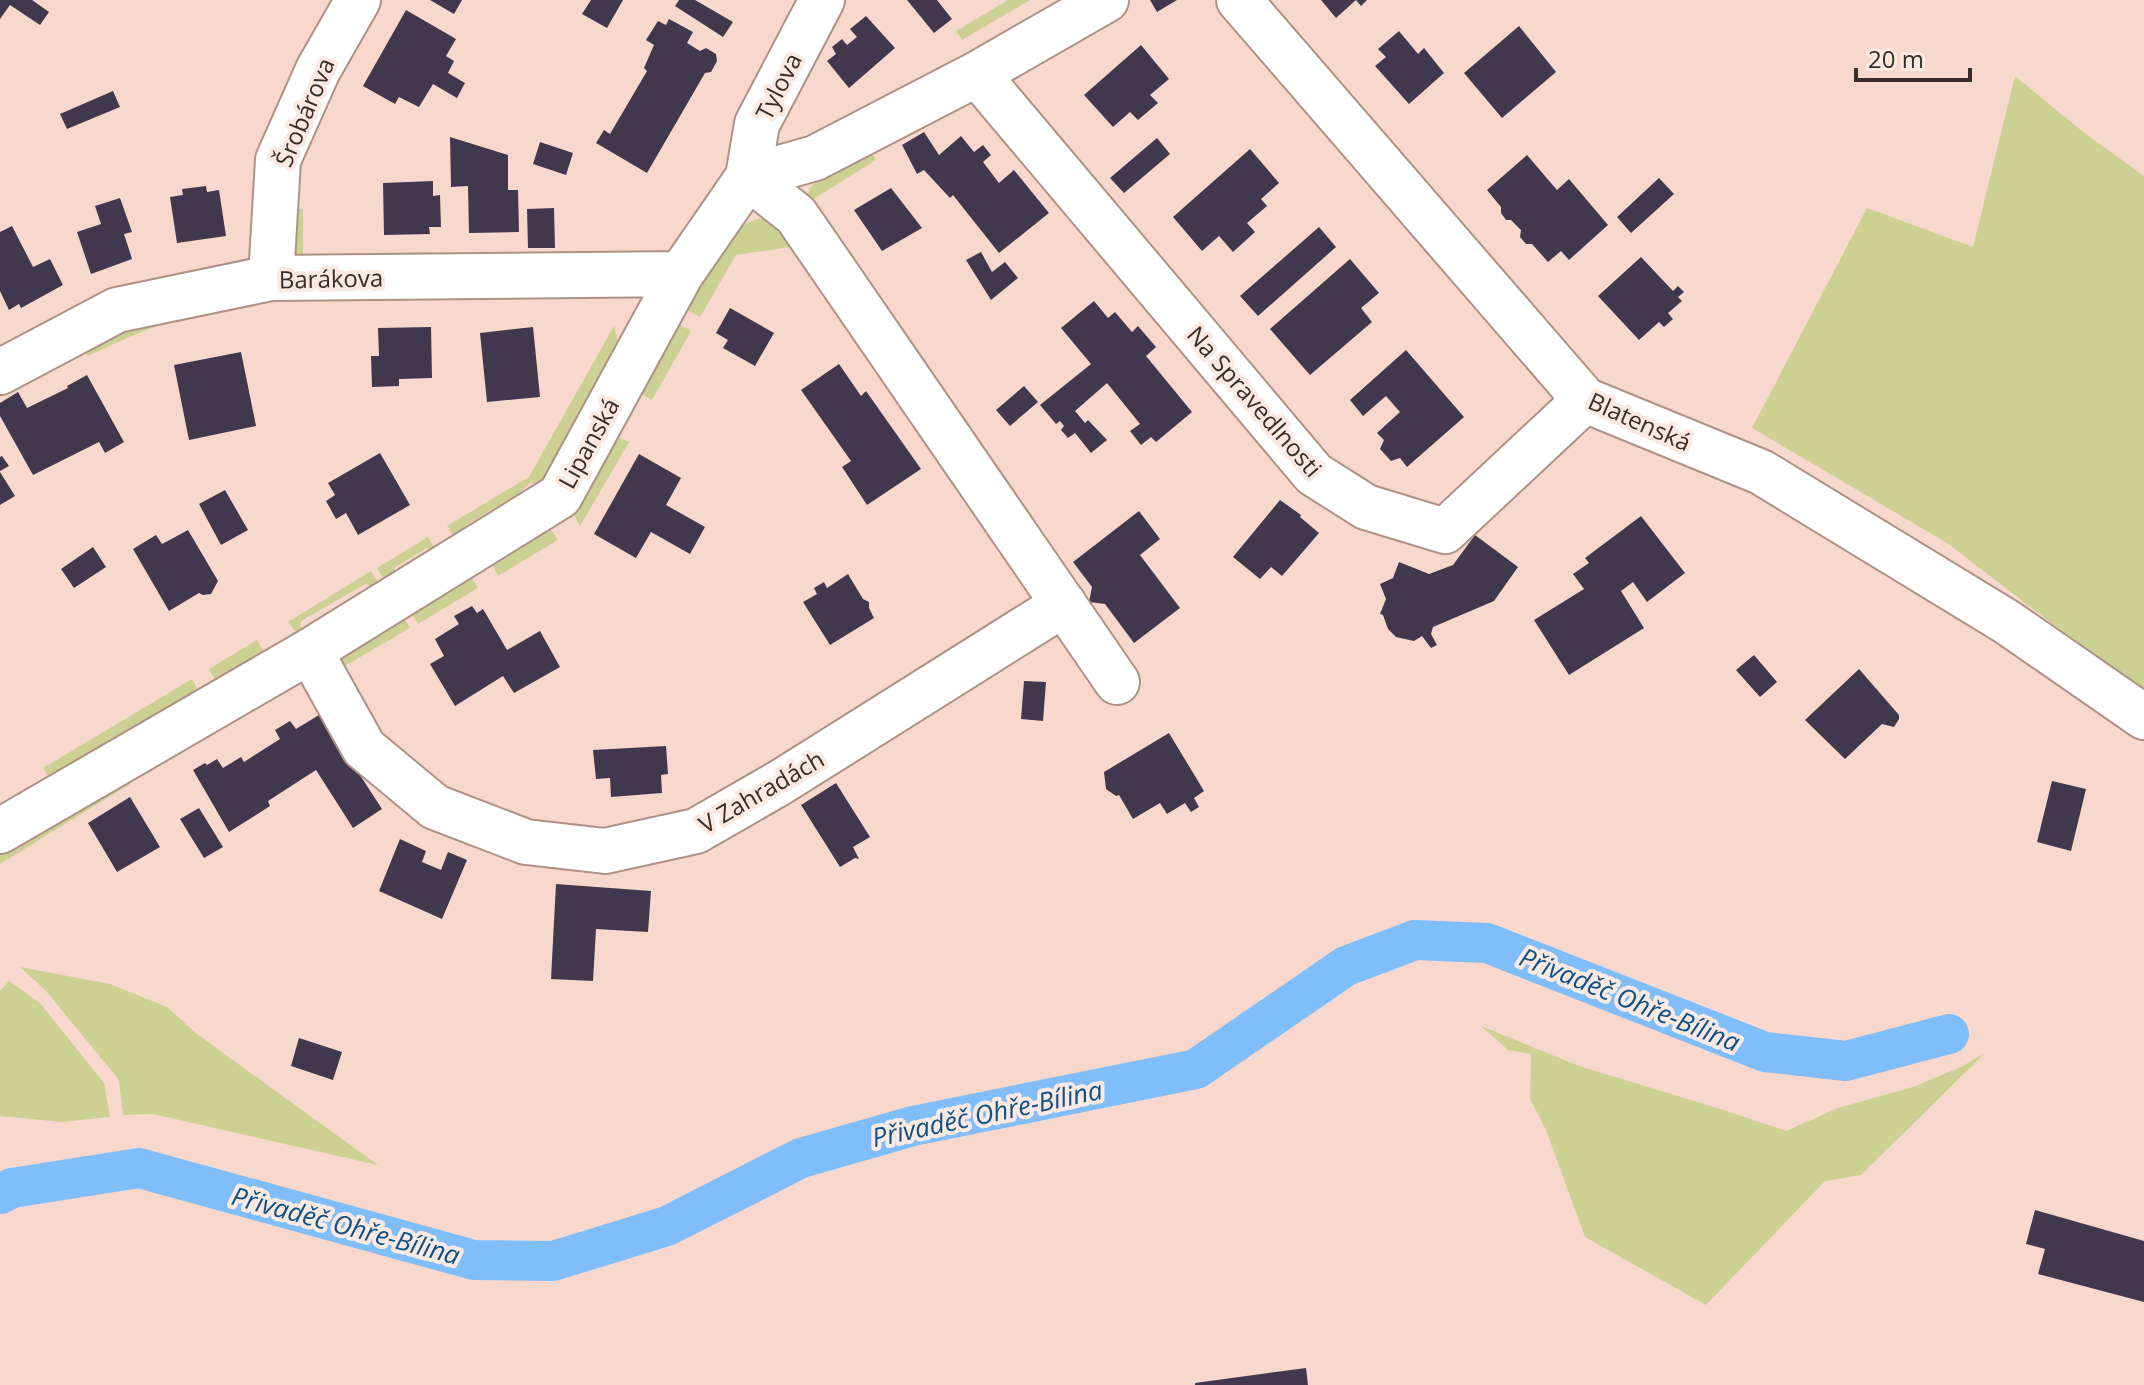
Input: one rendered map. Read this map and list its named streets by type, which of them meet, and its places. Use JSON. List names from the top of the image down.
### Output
{
  "streets": {
    "street": [
      "Tylova",
      "Šrobárova",
      "Barákova",
      "Na Spravedlnosti",
      "Blatenská",
      "Lipanská",
      "V Zahradách"
    ]
  },
  "crossings": [
    ["Tylova", "Lipanská"],
    ["Šrobárova", "Barákova"],
    ["Barákova", "Lipanská"],
    ["Na Spravedlnosti", "Blatenská"],
    ["Lipanská", "V Zahradách"]
  ],
  "water": ["Přivaděč Ohře-Bílina"],
  "scale_bar": "20 m"
}
